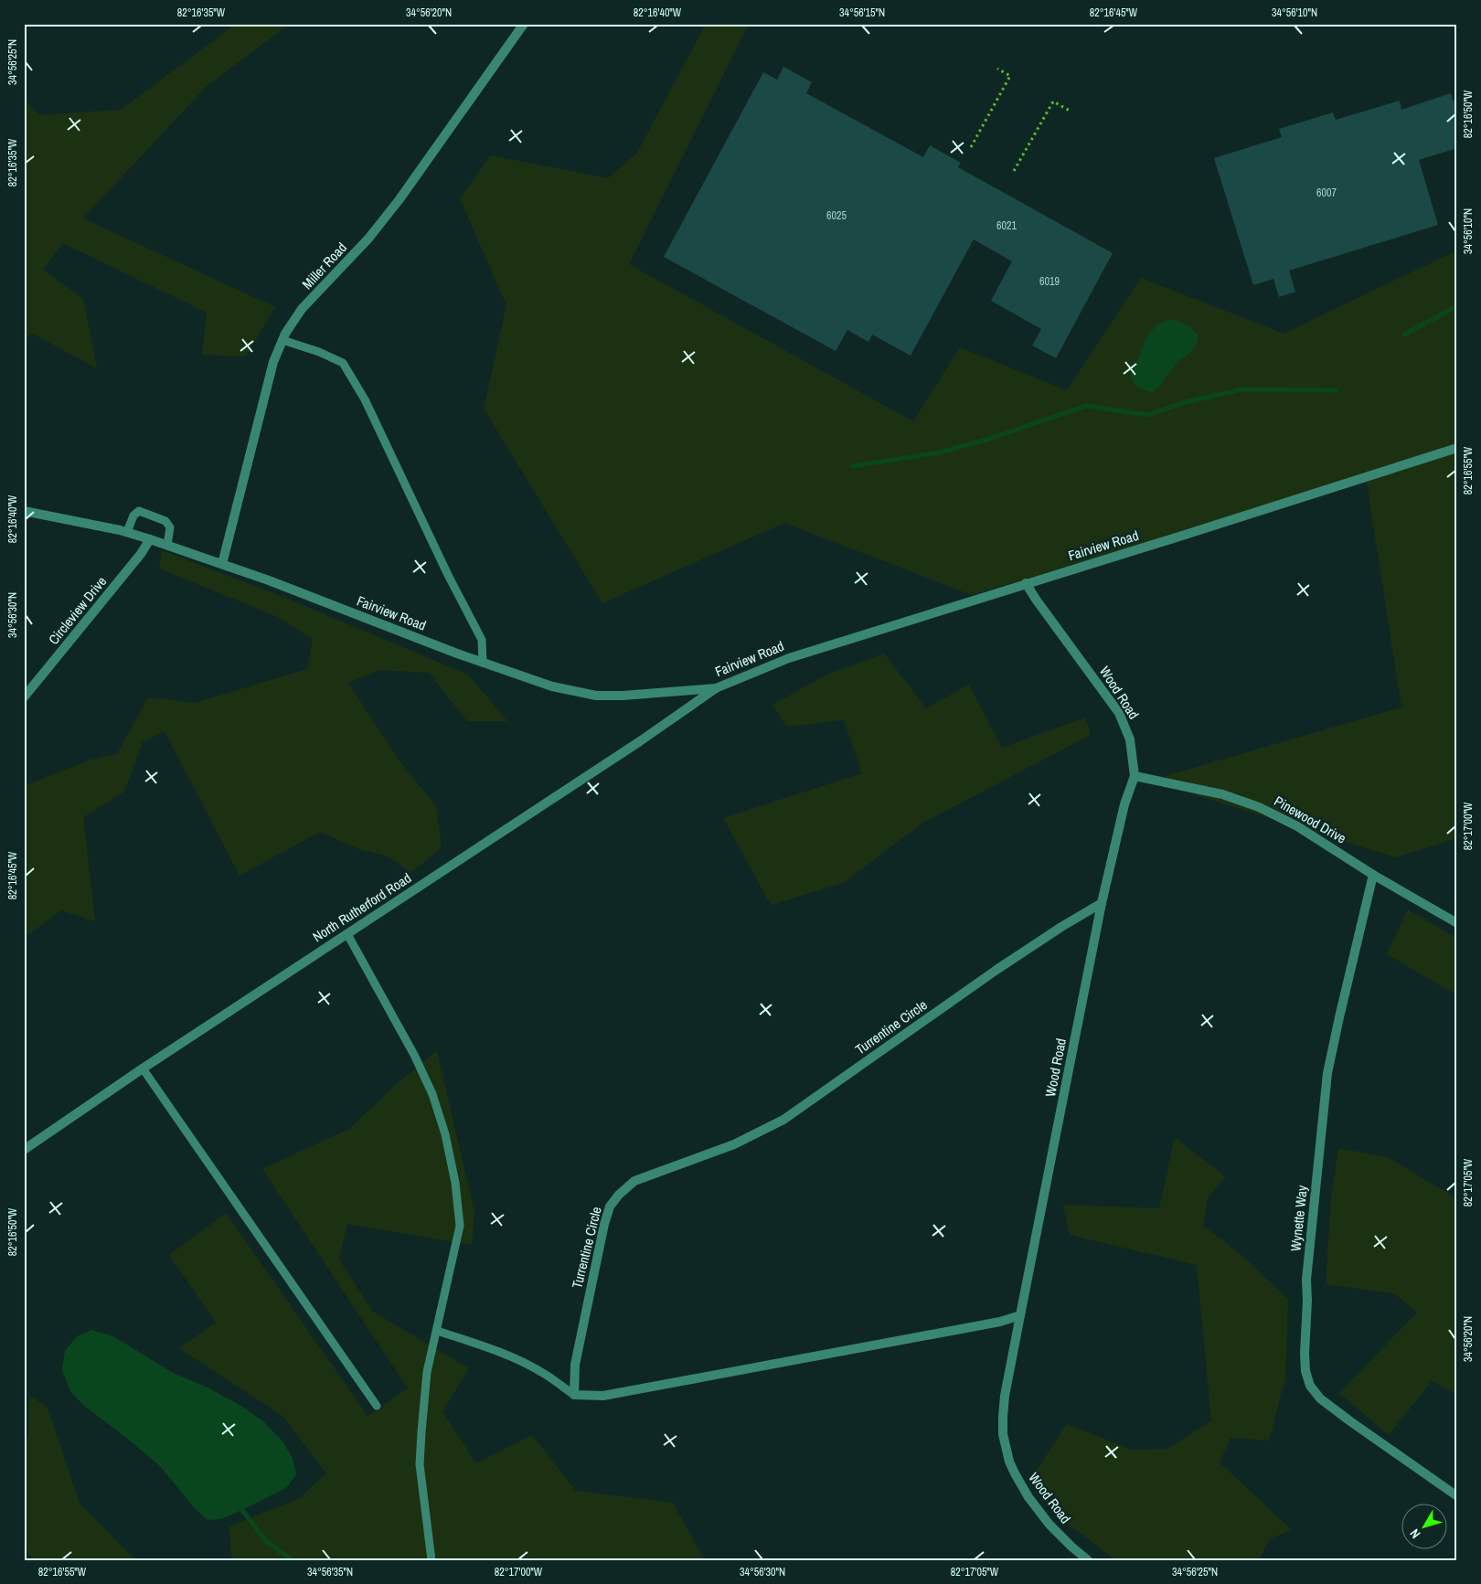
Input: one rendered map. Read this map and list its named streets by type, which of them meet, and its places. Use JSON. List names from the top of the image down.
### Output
{
  "streets": {
    "street": [
      "Miller Road",
      "Fairview Road",
      "Circleview Drive",
      "Wood Road",
      "Pinewood Drive",
      "North Rutherford Road",
      "Turrentine Circle",
      "Wynette Way"
    ]
  },
  "crossings": [
    ["Miller Road", "Fairview Road"],
    ["Fairview Road", "Circleview Drive"],
    ["Fairview Road", "Wood Road"],
    ["Fairview Road", "North Rutherford Road"],
    ["Wood Road", "Pinewood Drive"],
    ["Wood Road", "Turrentine Circle"],
    ["Pinewood Drive", "Wynette Way"]
  ],
  "house_numbers": [
    "6007",
    "6025",
    "6021",
    "6019"
  ],
  "north": "bottom left",
  "coordinates": [
    "82°16'35\"W",
    "34°56'20\"N",
    "82°16'40\"W",
    "34°56'15\"N",
    "82°16'45\"W",
    "34°56'10\"N",
    "34°56'25\"N",
    "82°16'50\"W",
    "82°16'55\"W",
    "34°56'30\"N",
    "82°17'00\"W",
    "82°17'05\"W",
    "34°56'35\"N"
  ]
}
